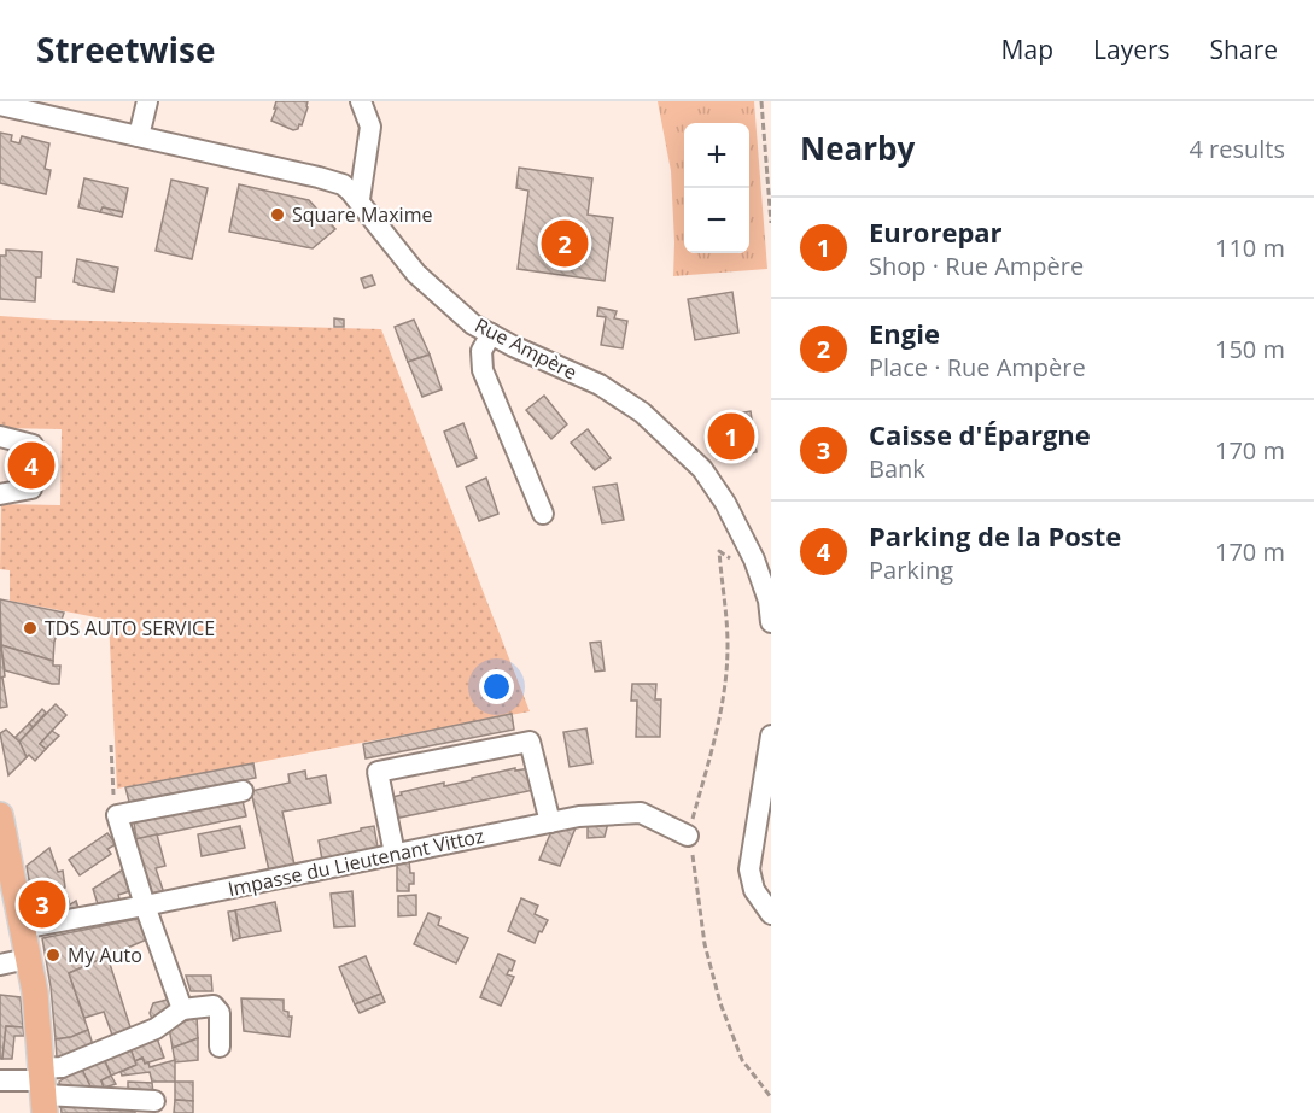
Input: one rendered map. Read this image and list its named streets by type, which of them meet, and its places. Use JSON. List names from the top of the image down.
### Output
{
  "streets": {
    "street": ["Rue Ampère", "Impasse du Lieutenant Vittoz"]
  },
  "places": ["Square Maxime", "TDS AUTO SERVICE", "My Auto"],
  "page": {
    "header": "Streetwise",
    "nav": ["Map", "Layers", "Share"],
    "heading": ["Nearby", "4 results"],
    "map_buttons": ["+", "−"],
    "list": [
      {
        "mark": "1",
        "name": "Eurorepar",
        "note": "Shop · Rue Ampère",
        "value": "110 m"
      },
      {
        "mark": "2",
        "name": "Engie",
        "note": "Place · Rue Ampère",
        "value": "150 m"
      },
      {
        "mark": "3",
        "name": "Caisse d'Épargne",
        "note": "Bank",
        "value": "170 m"
      },
      {
        "mark": "4",
        "name": "Parking de la Poste",
        "note": "Parking",
        "value": "170 m"
      }
    ],
    "pins": [
      "2",
      "1",
      "4",
      "3"
    ]
  }
}
